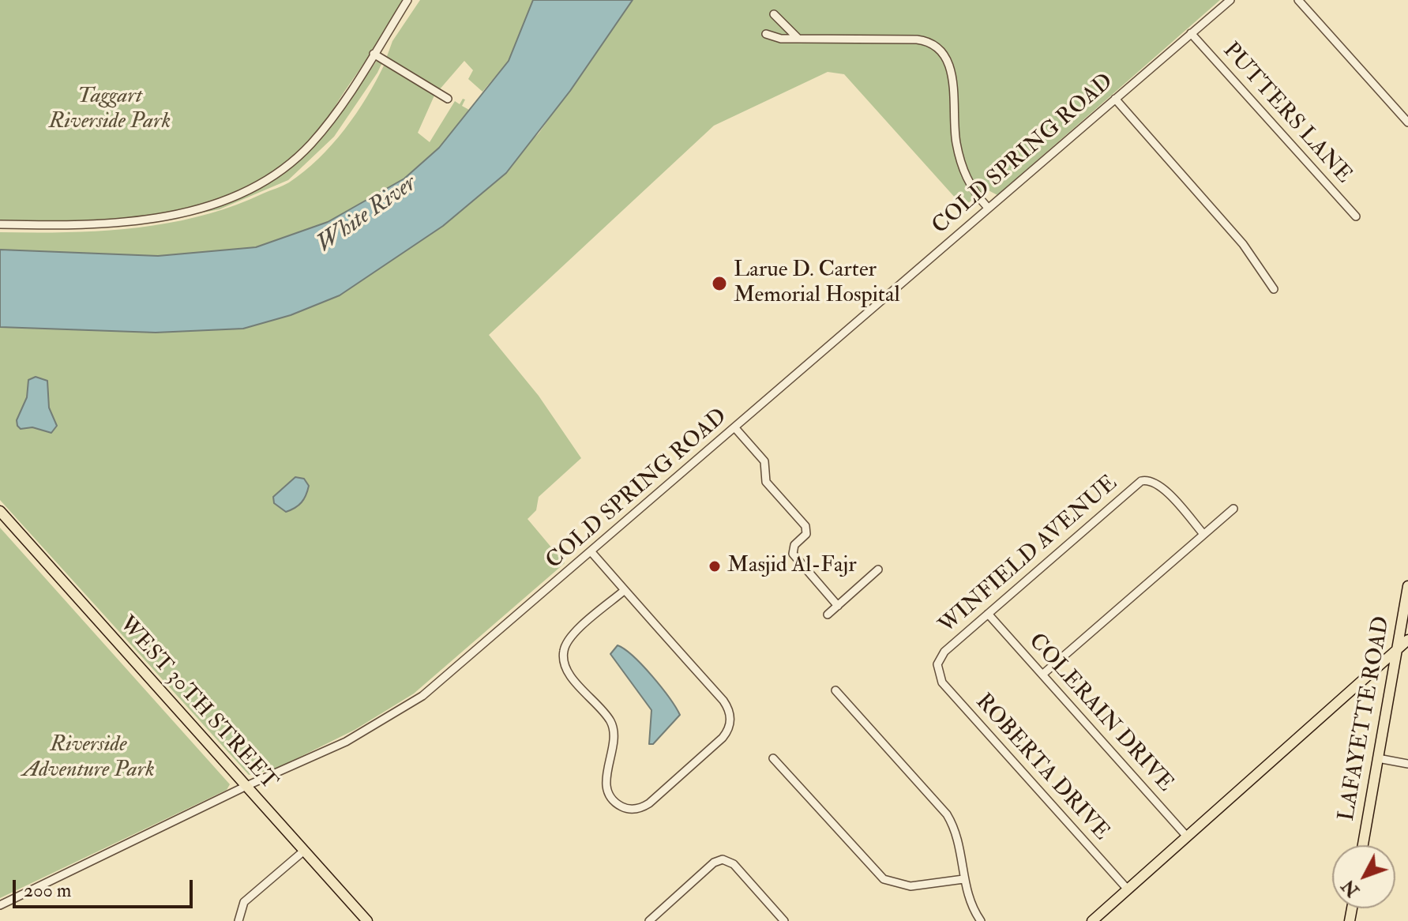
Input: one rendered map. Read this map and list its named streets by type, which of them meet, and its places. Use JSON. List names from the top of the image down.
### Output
{
  "streets": {
    "main road": ["WEST 30TH STREET", "LAFAYETTE ROAD"],
    "street": [
      "PUTTERS LANE",
      "COLD SPRING ROAD",
      "WINFIELD AVENUE",
      "COLERAIN DRIVE",
      "ROBERTA DRIVE"
    ]
  },
  "crossings": [
    ["PUTTERS LANE", "COLD SPRING ROAD"],
    ["COLD SPRING ROAD", "WEST 30TH STREET"],
    ["WINFIELD AVENUE", "COLERAIN DRIVE"],
    ["WINFIELD AVENUE", "ROBERTA DRIVE"]
  ],
  "water": ["White River"],
  "parks": ["Taggart Riverside Park", "Riverside Adventure Park"],
  "places": ["Larue D. Carter Memorial Hospital", "Masjid Al-Fajr"],
  "scale_bar": "200 m",
  "north": "bottom left"
}
